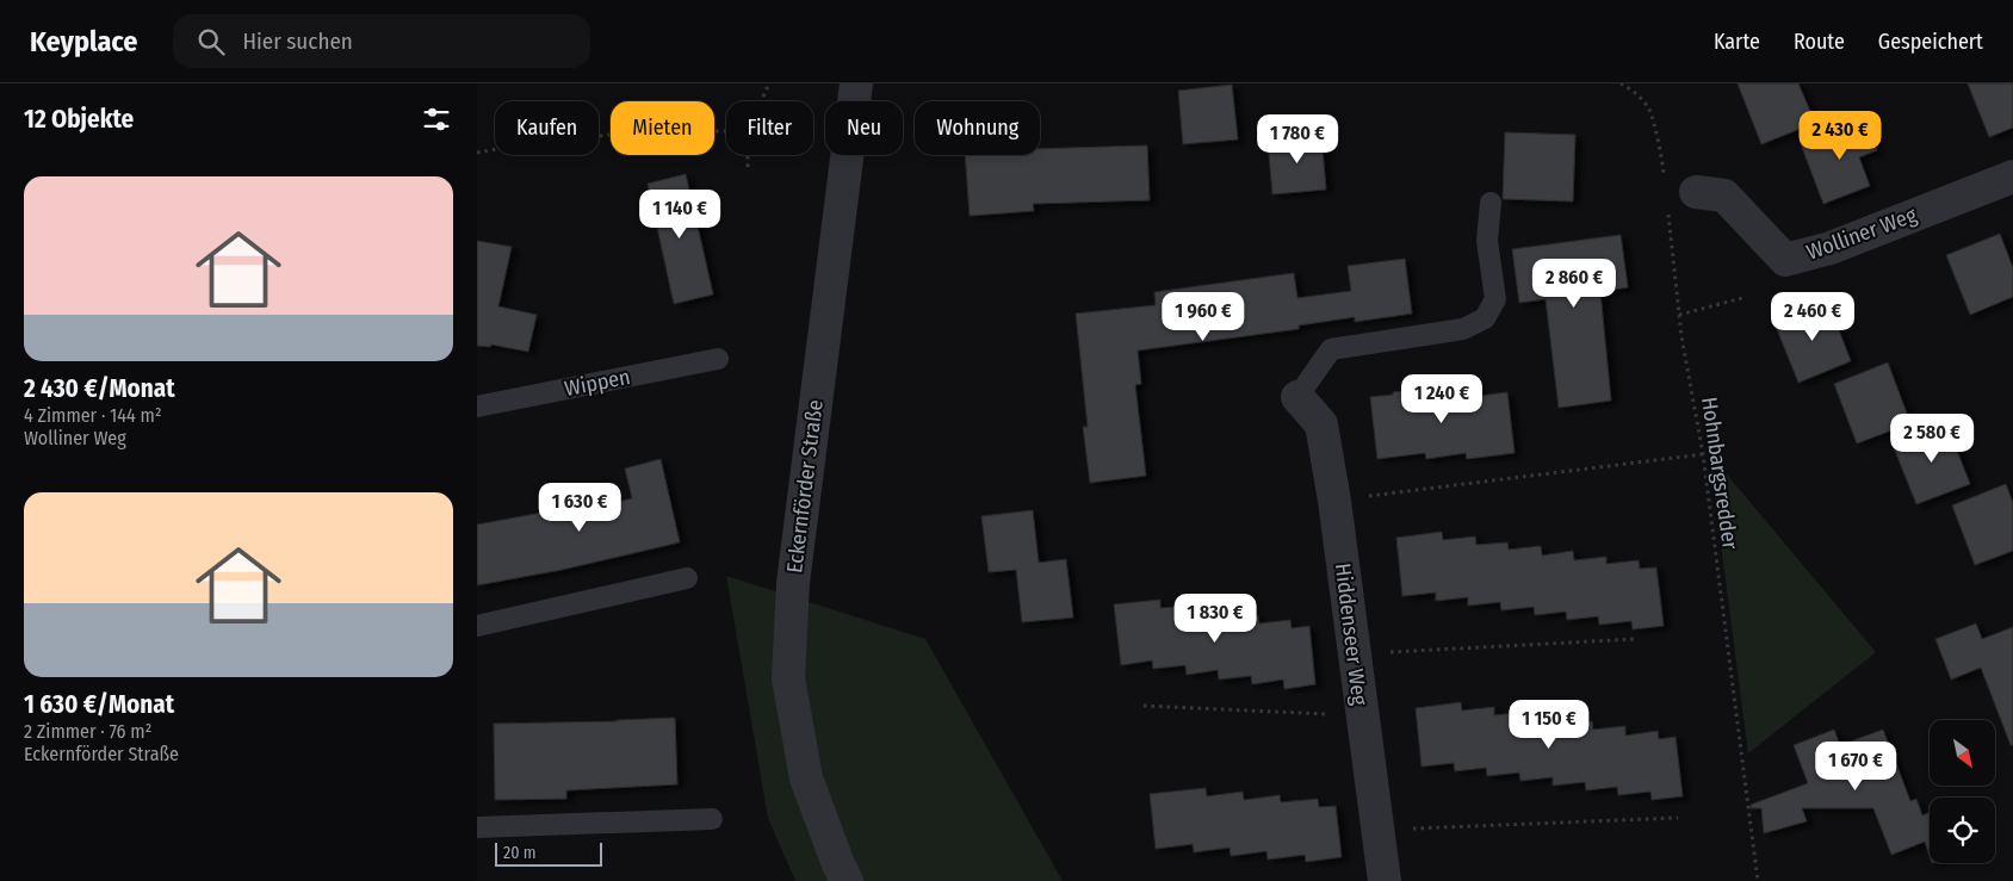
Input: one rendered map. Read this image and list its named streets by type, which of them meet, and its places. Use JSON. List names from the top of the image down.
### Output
{
  "streets": {
    "street": ["Wolliner Weg", "Eckernförder Straße", "Hiddenseer Weg"],
    "lane": ["Wippen"],
    "path": ["Hohnbargsredder"]
  },
  "scale_bar": "20 m",
  "north": "bottom right",
  "page": {
    "header": "Keyplace",
    "search": "Hier suchen",
    "nav": ["Karte", "Route", "Gespeichert"],
    "heading": "12 Objekte",
    "chip": [
      "Kaufen",
      "Mieten",
      "Filter",
      "Neu",
      "Wohnung"
    ],
    "price": [
      "2 430 €",
      "1 780 €",
      "1 140 €",
      "2 860 €",
      "1 960 €",
      "2 460 €",
      "1 240 €",
      "2 580 €",
      "1 630 €",
      "1 830 €",
      "1 150 €",
      "1 670 €"
    ],
    "list": [
      {
        "name": "2 430 €/Monat",
        "note": "4 Zimmer · 144 m² · Wolliner Weg"
      },
      {
        "name": "1 630 €/Monat",
        "note": "2 Zimmer · 76 m² · Eckernförder Straße"
      }
    ],
    "scale": "20 m"
  }
}
